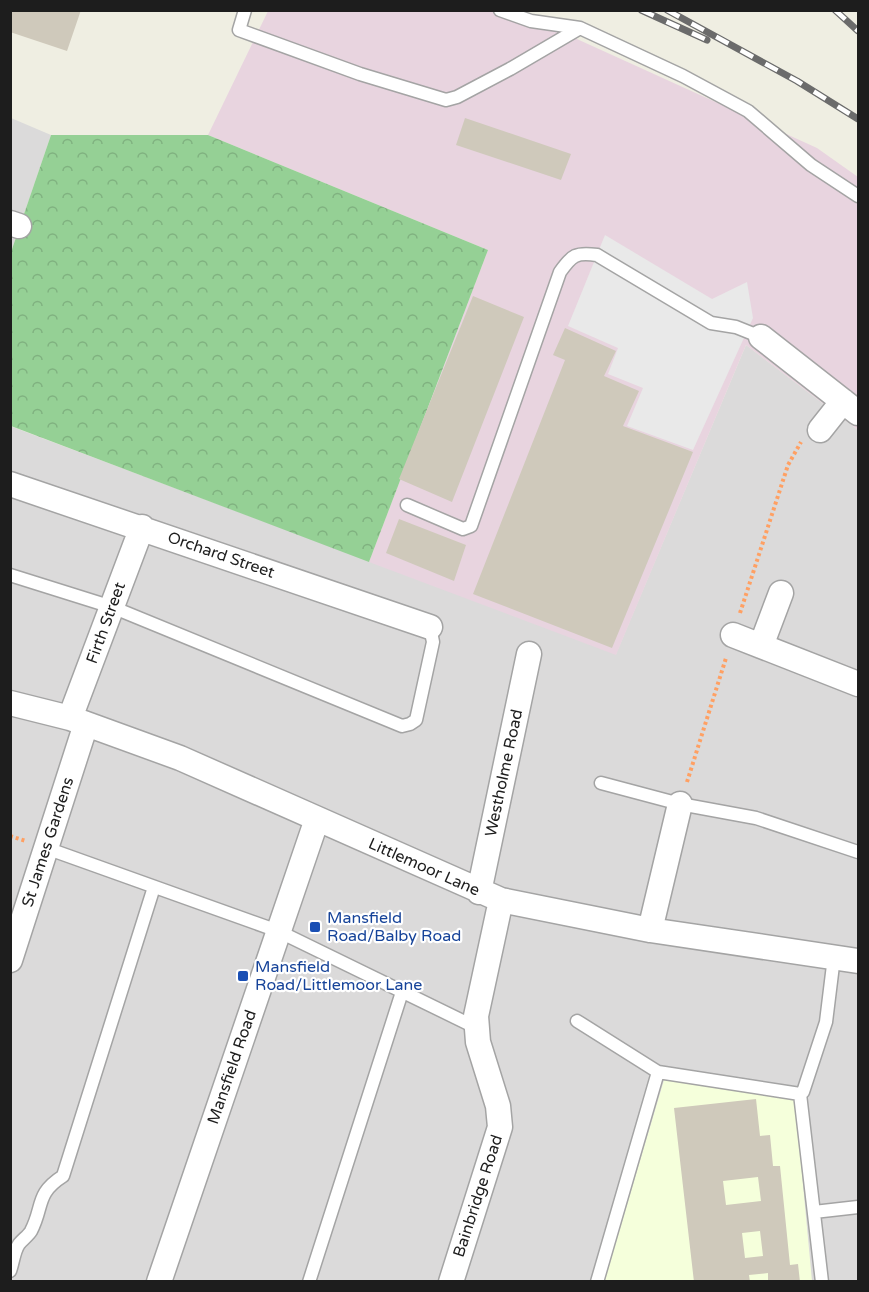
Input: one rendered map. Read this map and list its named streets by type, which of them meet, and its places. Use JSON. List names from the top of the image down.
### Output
{
  "streets": {
    "street": [
      "Orchard Street",
      "Firth Street",
      "Westholme Road",
      "St James Gardens",
      "Littlemoor Lane",
      "Mansfield Road",
      "Bainbridge Road"
    ]
  },
  "crossings": [
    ["Orchard Street", "Firth Street"],
    ["Firth Street", "St James Gardens"],
    ["Firth Street", "Littlemoor Lane"],
    ["Westholme Road", "Littlemoor Lane"],
    ["Westholme Road", "Bainbridge Road"],
    ["St James Gardens", "Littlemoor Lane"],
    ["Littlemoor Lane", "Mansfield Road"],
    ["Littlemoor Lane", "Bainbridge Road"]
  ],
  "places": {
    "transit": ["Mansfield Road/Balby Road", "Mansfield Road/Littlemoor Lane"]
  }
}
